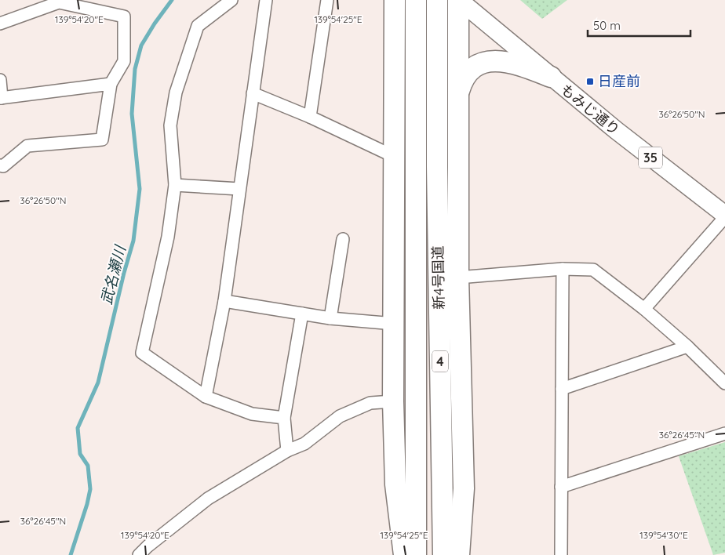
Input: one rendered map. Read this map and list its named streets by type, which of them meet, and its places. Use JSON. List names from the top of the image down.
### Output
{
  "streets": {
    "highway": ["新4号国道", "4"],
    "main road": ["もみじ通り", "35"]
  },
  "water": ["武名瀬川"],
  "places": {
    "transit": ["日産前"]
  },
  "scale_bar": "50 m",
  "coordinates": [
    "139°54'20\"E",
    "139°54'25\"E",
    "36°26'50\"N",
    "36°26'45\"N",
    "139°54'30\"E"
  ]
}
